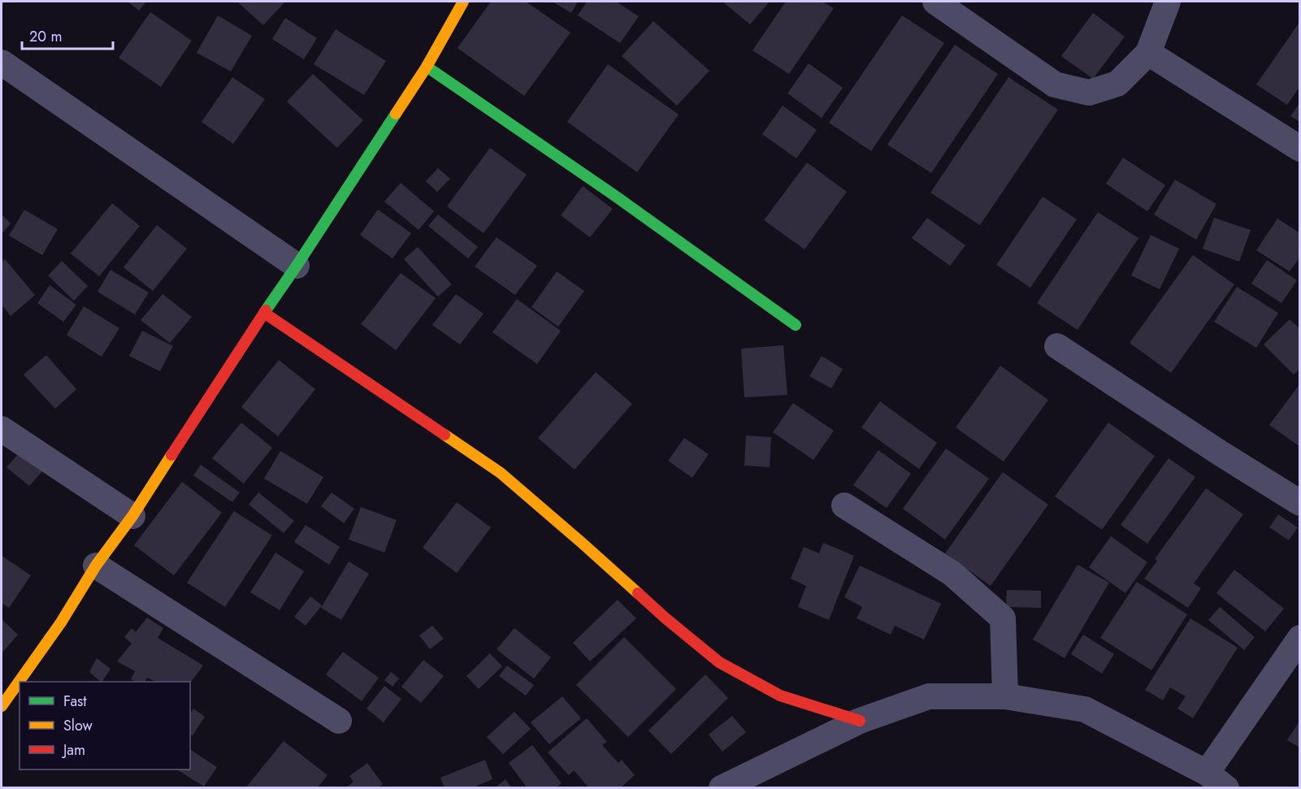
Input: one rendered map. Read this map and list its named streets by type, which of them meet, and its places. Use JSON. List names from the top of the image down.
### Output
{
  "legend": ["Fast", "Slow", "Jam"],
  "scale_bar": "20 m"
}
